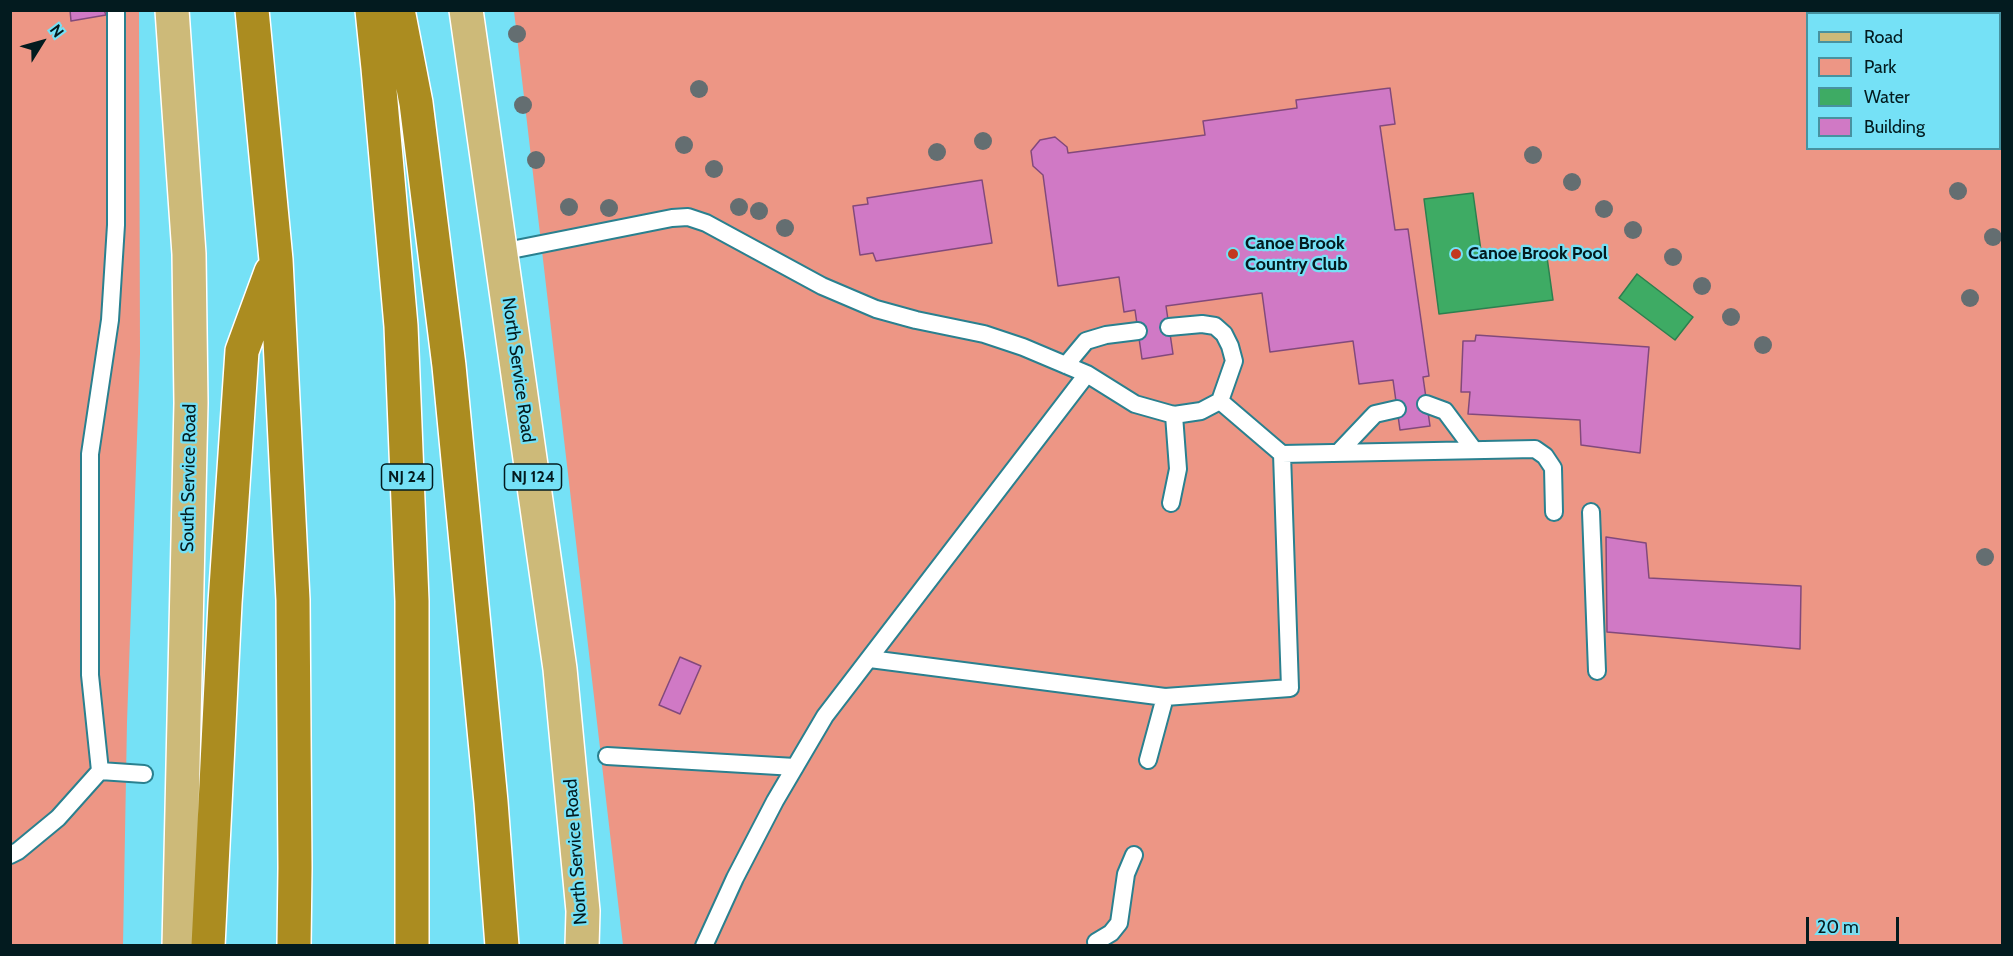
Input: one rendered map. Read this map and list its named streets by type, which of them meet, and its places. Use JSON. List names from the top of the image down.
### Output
{
  "streets": {
    "highway": ["NJ 24"],
    "main road": ["North Service Road", "NJ 124", "South Service Road"]
  },
  "places": ["Canoe Brook Country Club", "Canoe Brook Pool"],
  "legend": [
    "Road",
    "Park",
    "Water",
    "Building"
  ],
  "scale_bar": "20 m",
  "north": "top right"
}
